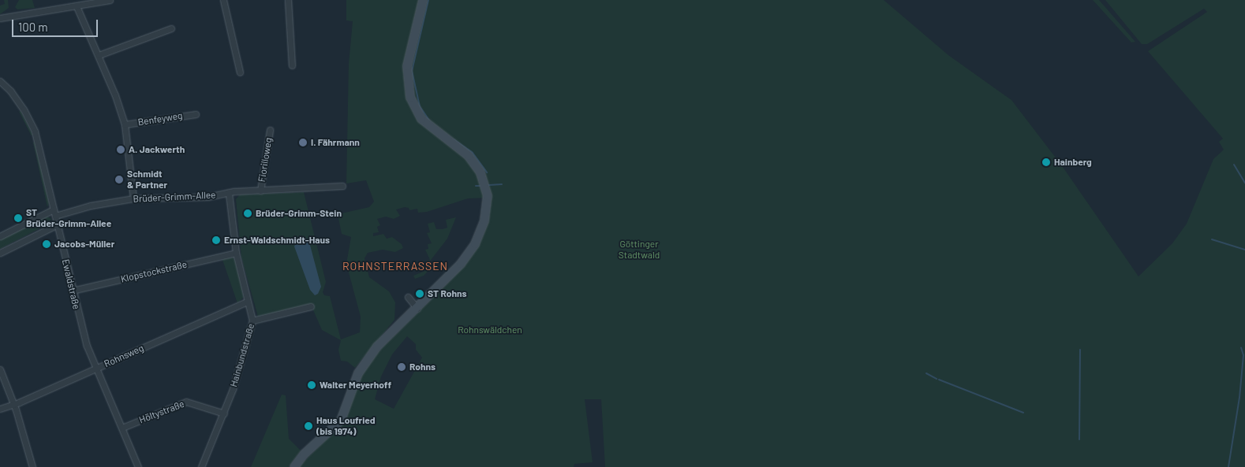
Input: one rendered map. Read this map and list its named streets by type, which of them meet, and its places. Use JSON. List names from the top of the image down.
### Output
{
  "streets": {
    "street": [
      "Benfeyweg",
      "Fiorilloweg",
      "Brüder-Grimm-Allee",
      "Klopstockstraße",
      "Ewaldstraße",
      "Hainbundstraße",
      "Rohnsweg",
      "Höltystraße"
    ]
  },
  "crossings": [
    ["Fiorilloweg", "Brüder-Grimm-Allee"],
    ["Brüder-Grimm-Allee", "Ewaldstraße"],
    ["Brüder-Grimm-Allee", "Hainbundstraße"],
    ["Klopstockstraße", "Ewaldstraße"],
    ["Klopstockstraße", "Hainbundstraße"],
    ["Ewaldstraße", "Rohnsweg"],
    ["Ewaldstraße", "Höltystraße"],
    ["Hainbundstraße", "Rohnsweg"],
    ["Hainbundstraße", "Höltystraße"]
  ],
  "districts": ["ROHNSTERRASSEN"],
  "parks": ["Göttinger Stadtwald", "Rohnswäldchen"],
  "places": [
    "I. Fährmann",
    "A. Jackwerth",
    "Hainberg",
    "Schmidt & Partner",
    "Brüder-Grimm-Stein",
    "ST Brüder-Grimm-Allee",
    "Ernst-Waldschmidt-Haus",
    "Jacobs-Müller",
    "ST Rohns",
    "Rohns",
    "Walter Meyerhoff",
    "Haus Loufried (bis 1974)"
  ],
  "scale_bar": "100 m"
}
